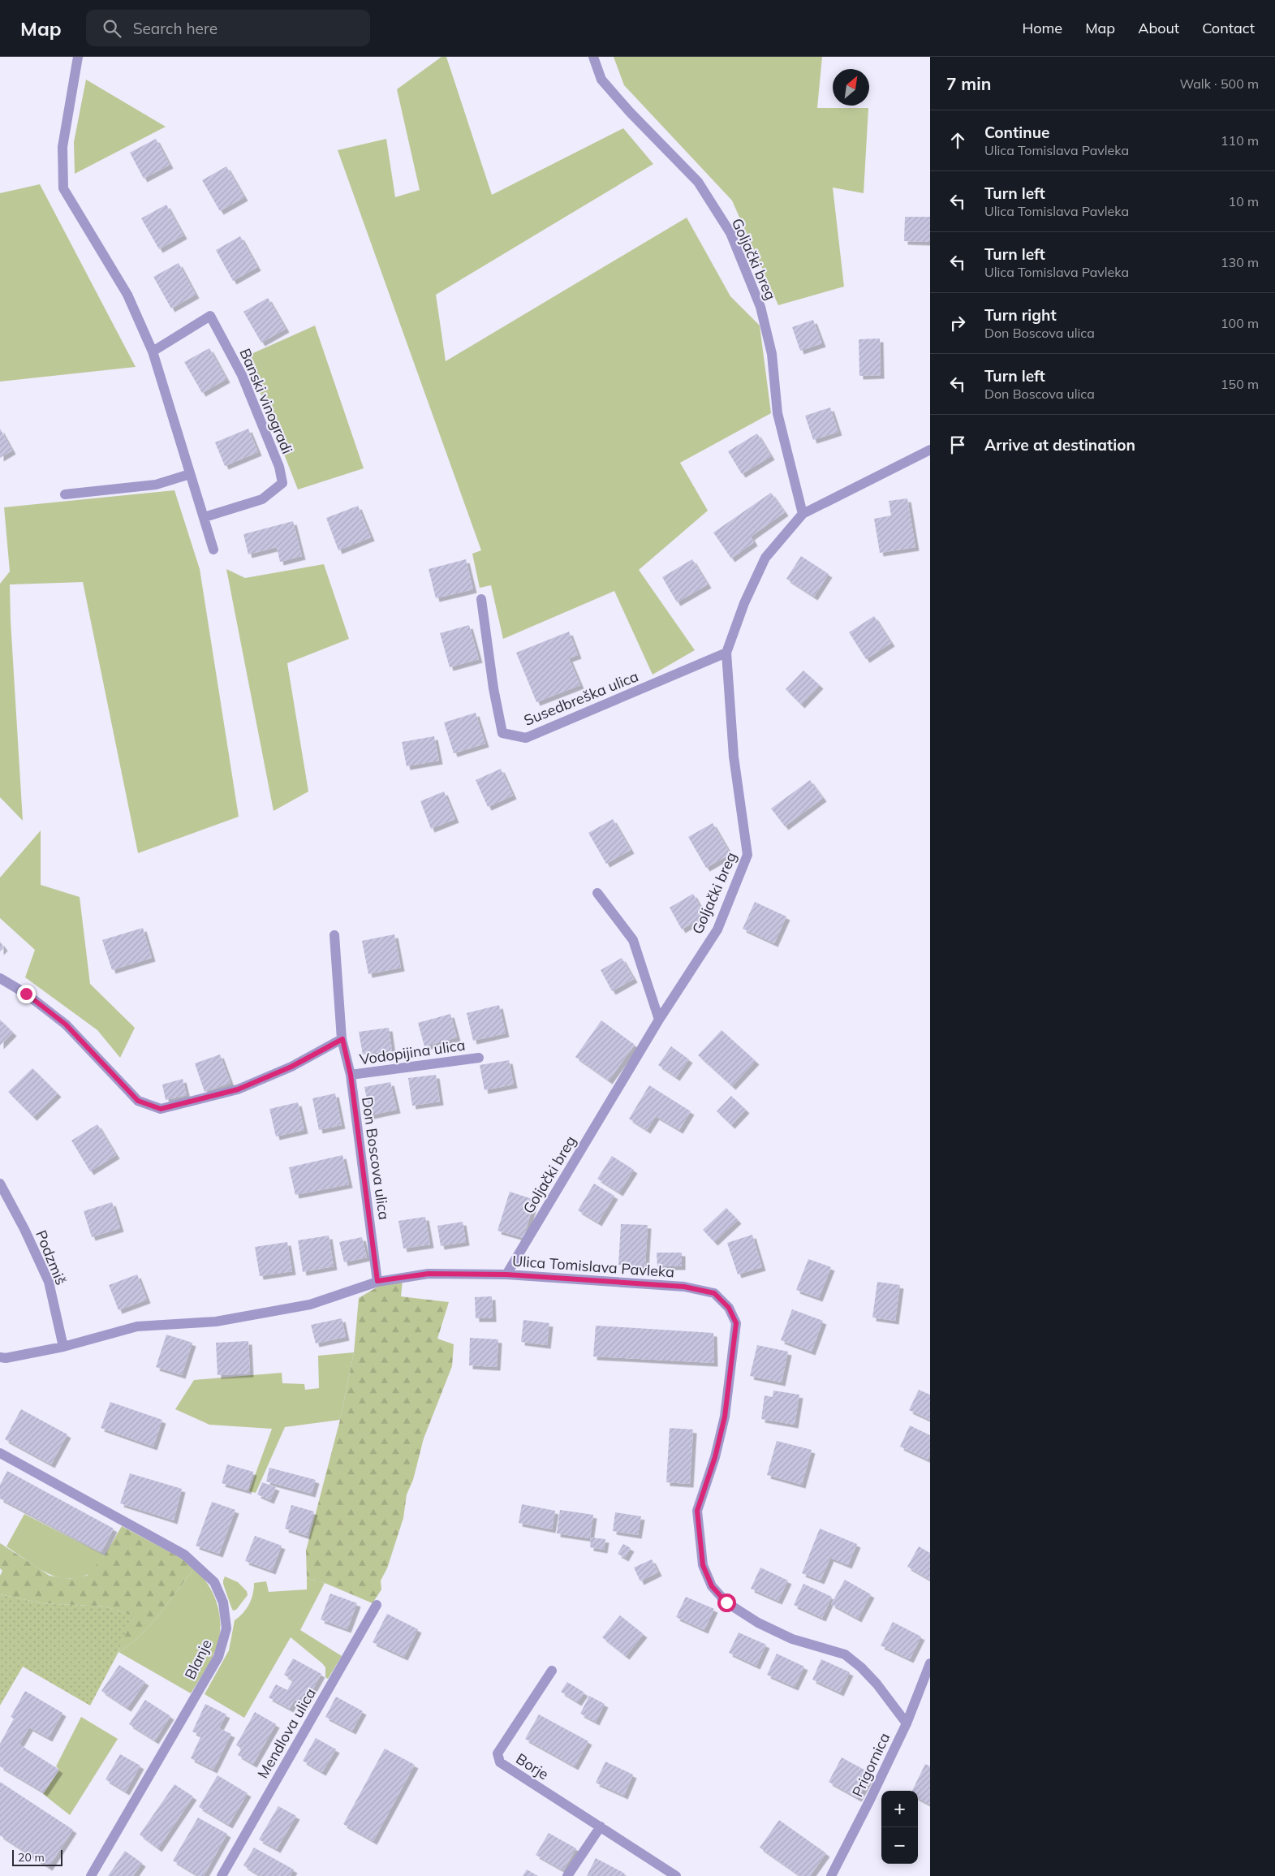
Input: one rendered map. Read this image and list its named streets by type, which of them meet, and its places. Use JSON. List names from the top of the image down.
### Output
{
  "streets": {
    "street": [
      "Goljački breg",
      "Banski vinogradi",
      "Susedbreška ulica",
      "Vodopijina ulica",
      "Don Boscova ulica",
      "Podzmiš",
      "Ulica Tomislava Pavleka",
      "Blanje",
      "Mendlova ulica",
      "Prigornica",
      "Borje"
    ]
  },
  "crossings": [
    ["Goljački breg", "Susedbreška ulica"],
    ["Goljački breg", "Ulica Tomislava Pavleka"],
    ["Vodopijina ulica", "Don Boscova ulica"],
    ["Don Boscova ulica", "Ulica Tomislava Pavleka"],
    ["Podzmiš", "Ulica Tomislava Pavleka"],
    ["Ulica Tomislava Pavleka", "Prigornica"]
  ],
  "scale_bar": "20 m",
  "north": "top right",
  "page": {
    "header": "Map",
    "search": "Search here",
    "nav": [
      "Home",
      "Map",
      "About",
      "Contact"
    ],
    "heading": ["7 min", "Walk · 500 m"],
    "list": [
      ["Continue", "Ulica Tomislava Pavleka", "110 m"],
      ["Turn left", "Ulica Tomislava Pavleka", "10 m"],
      ["Turn left", "Ulica Tomislava Pavleka", "130 m"],
      ["Turn right", "Don Boscova ulica", "100 m"],
      ["Turn left", "Don Boscova ulica", "150 m"],
      "Arrive at destination"
    ],
    "map_buttons": ["+", "−"],
    "scale": "20 m"
  }
}
